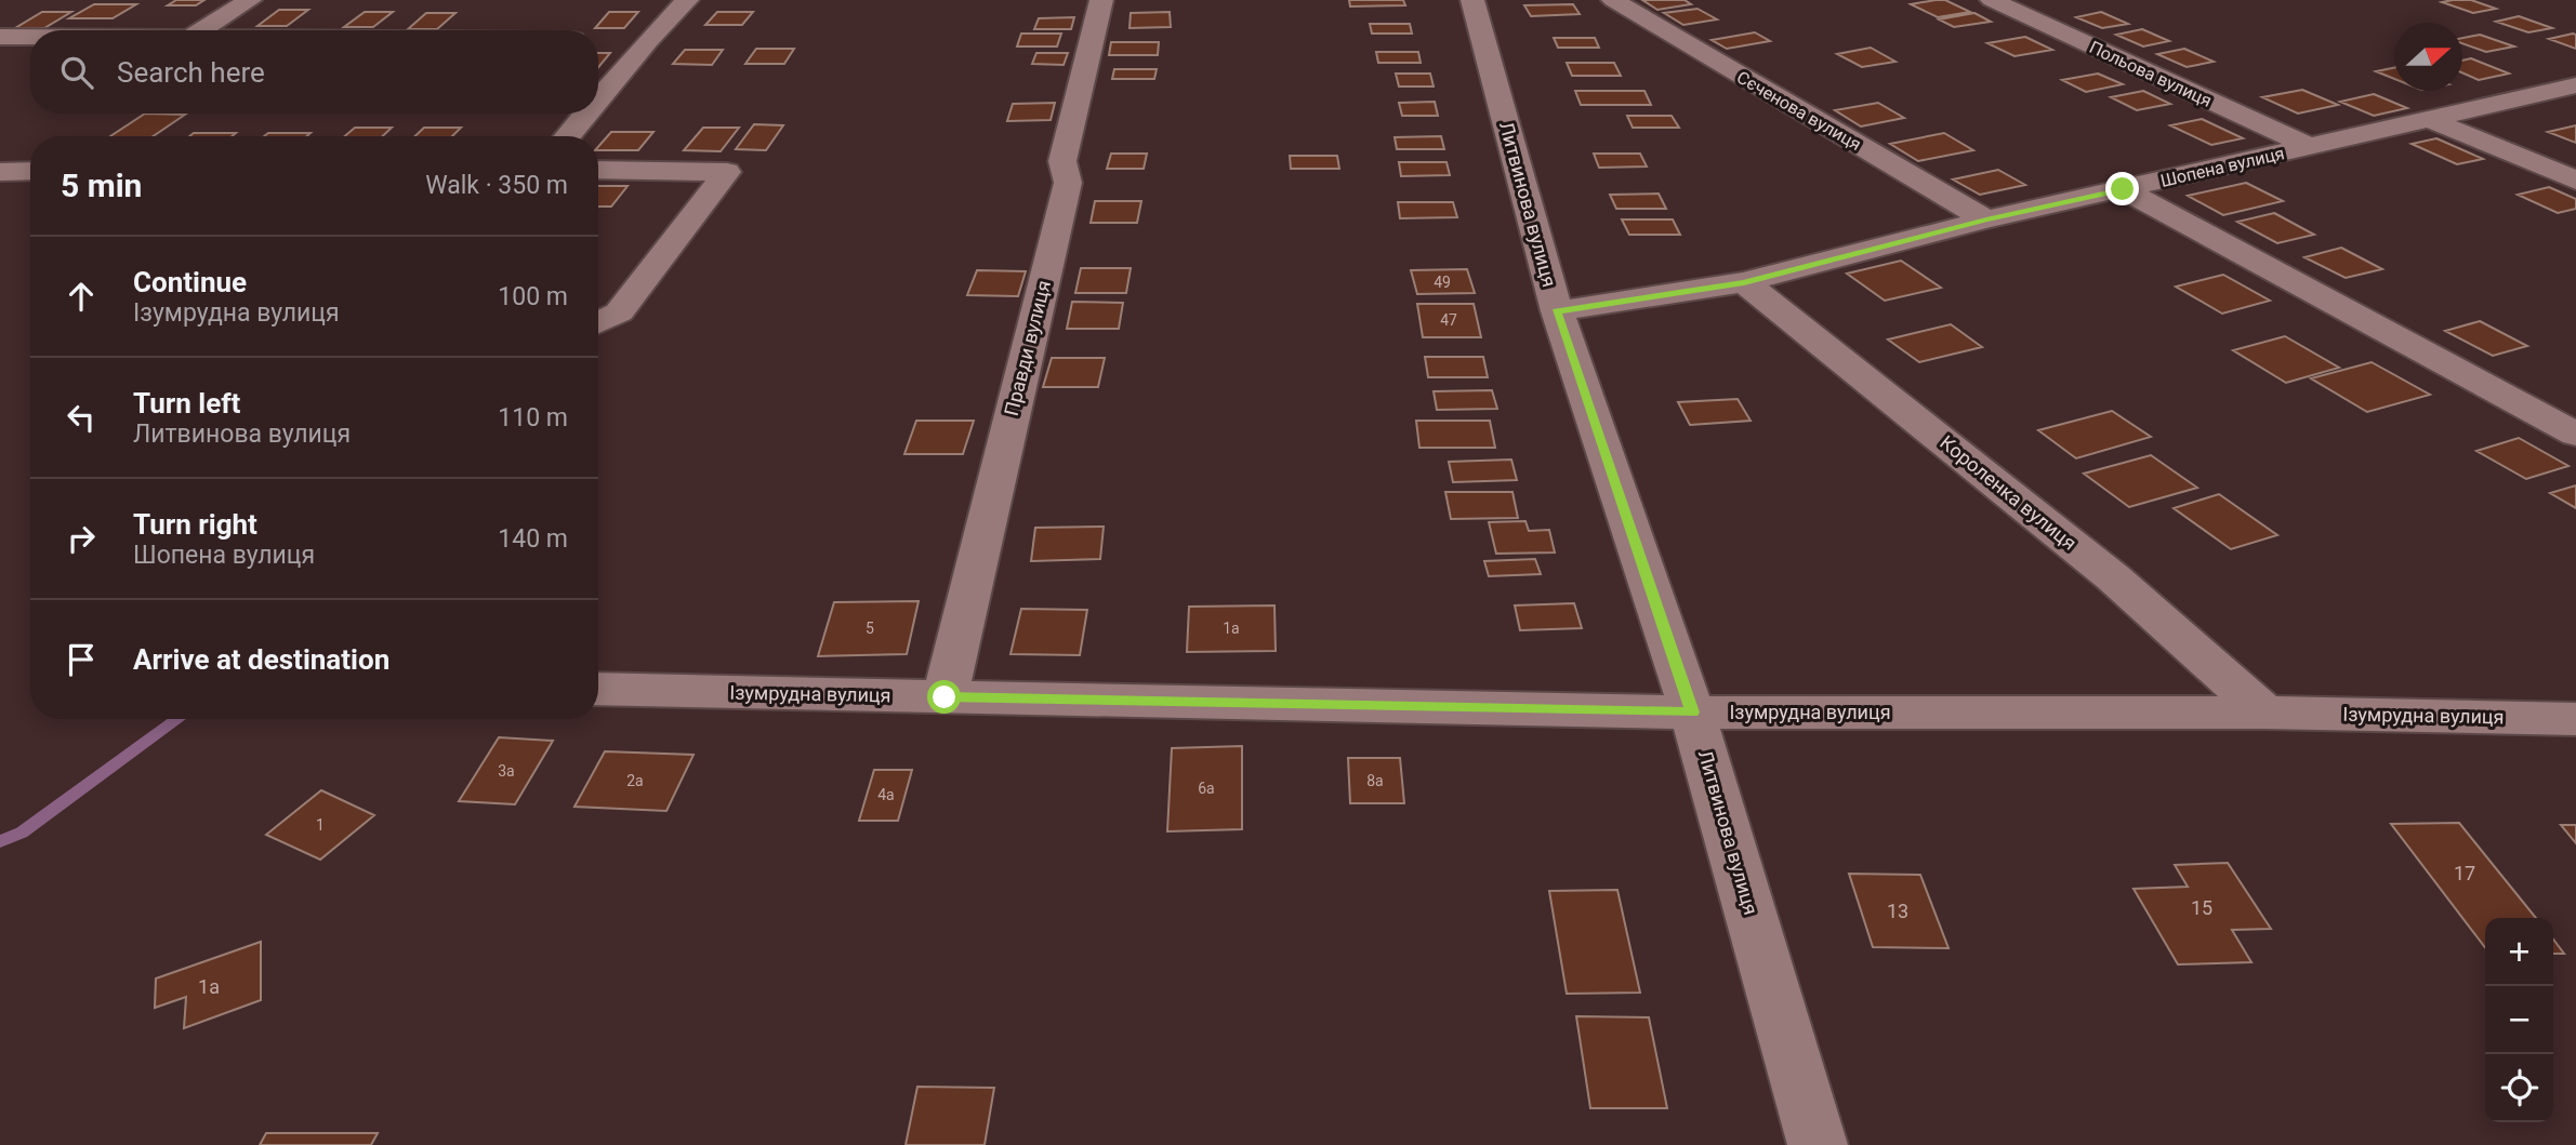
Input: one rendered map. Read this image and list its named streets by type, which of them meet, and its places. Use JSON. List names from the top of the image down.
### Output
{
  "streets": {
    "street": [
      "Польова вулиця",
      "Сєченова вулиця",
      "Шопена вулиця",
      "Литвинова вулиця",
      "Правди вулиця",
      "Короленка вулиця",
      "Ізумрудна вулиця"
    ]
  },
  "crossings": [
    ["Польова вулиця", "Шопена вулиця"],
    ["Сєченова вулиця", "Шопена вулиця"],
    ["Шопена вулиця", "Литвинова вулиця"],
    ["Шопена вулиця", "Короленка вулиця"],
    ["Литвинова вулиця", "Ізумрудна вулиця"],
    ["Правди вулиця", "Ізумрудна вулиця"],
    ["Короленка вулиця", "Ізумрудна вулиця"]
  ],
  "house_numbers": [
    "49",
    "47",
    "5",
    "1а",
    "3а",
    "2а",
    "8а",
    "6а",
    "4а",
    "1",
    "17",
    "15",
    "13",
    "1а"
  ],
  "north": "right",
  "page": {
    "search": "Search here",
    "heading": ["5 min", "Walk · 350 m"],
    "list": [
      ["Continue", "Ізумрудна вулиця", "100 m"],
      ["Turn left", "Литвинова вулиця", "110 m"],
      ["Turn right", "Шопена вулиця", "140 m"],
      "Arrive at destination"
    ],
    "map_buttons": ["+", "−"]
  }
}
